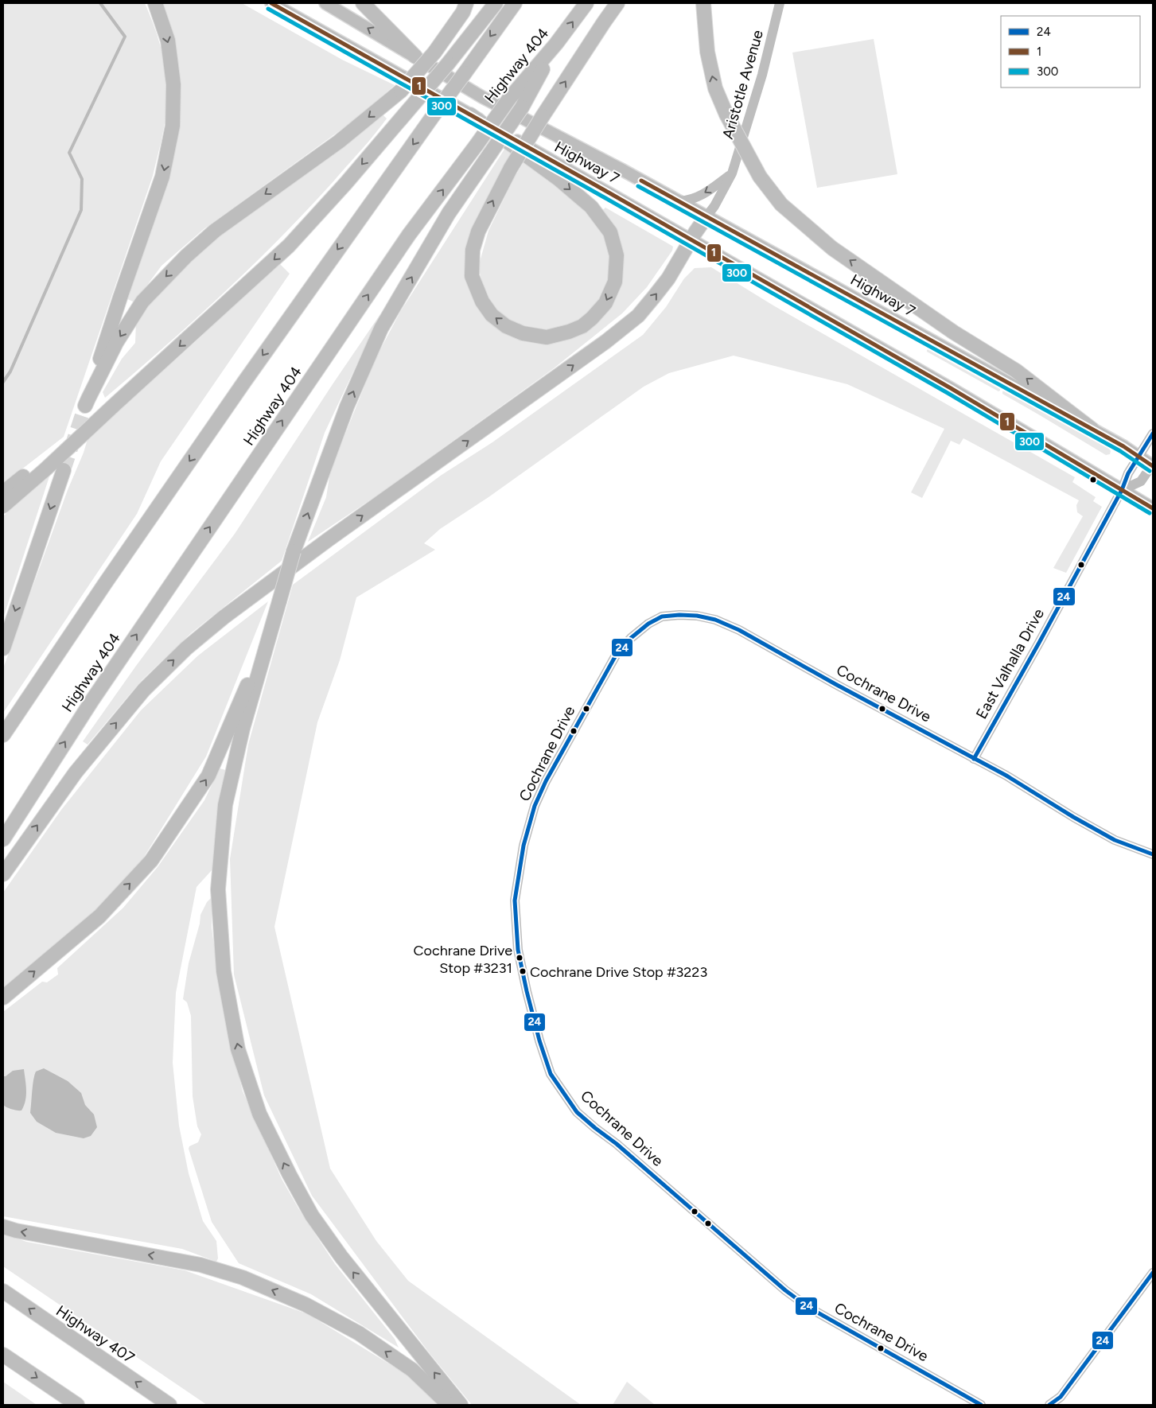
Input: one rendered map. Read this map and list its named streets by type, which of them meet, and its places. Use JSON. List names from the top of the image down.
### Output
{
  "streets": {
    "highway": ["Highway 404", "Highway 407"],
    "main road": ["Highway 7"],
    "street": ["Aristotle Avenue", "East Valhalla Drive", "Cochrane Drive"]
  },
  "crossings": [
    ["Aristotle Avenue", "Highway 7"],
    ["Highway 7", "East Valhalla Drive"],
    ["East Valhalla Drive", "Cochrane Drive"]
  ],
  "places": ["Cochrane Drive Stop #3231", "Cochrane Drive Stop #3223"],
  "lines": ["transit line 1", "transit line 300", "transit line 24"],
  "legend": ["24", "1", "300"]
}
